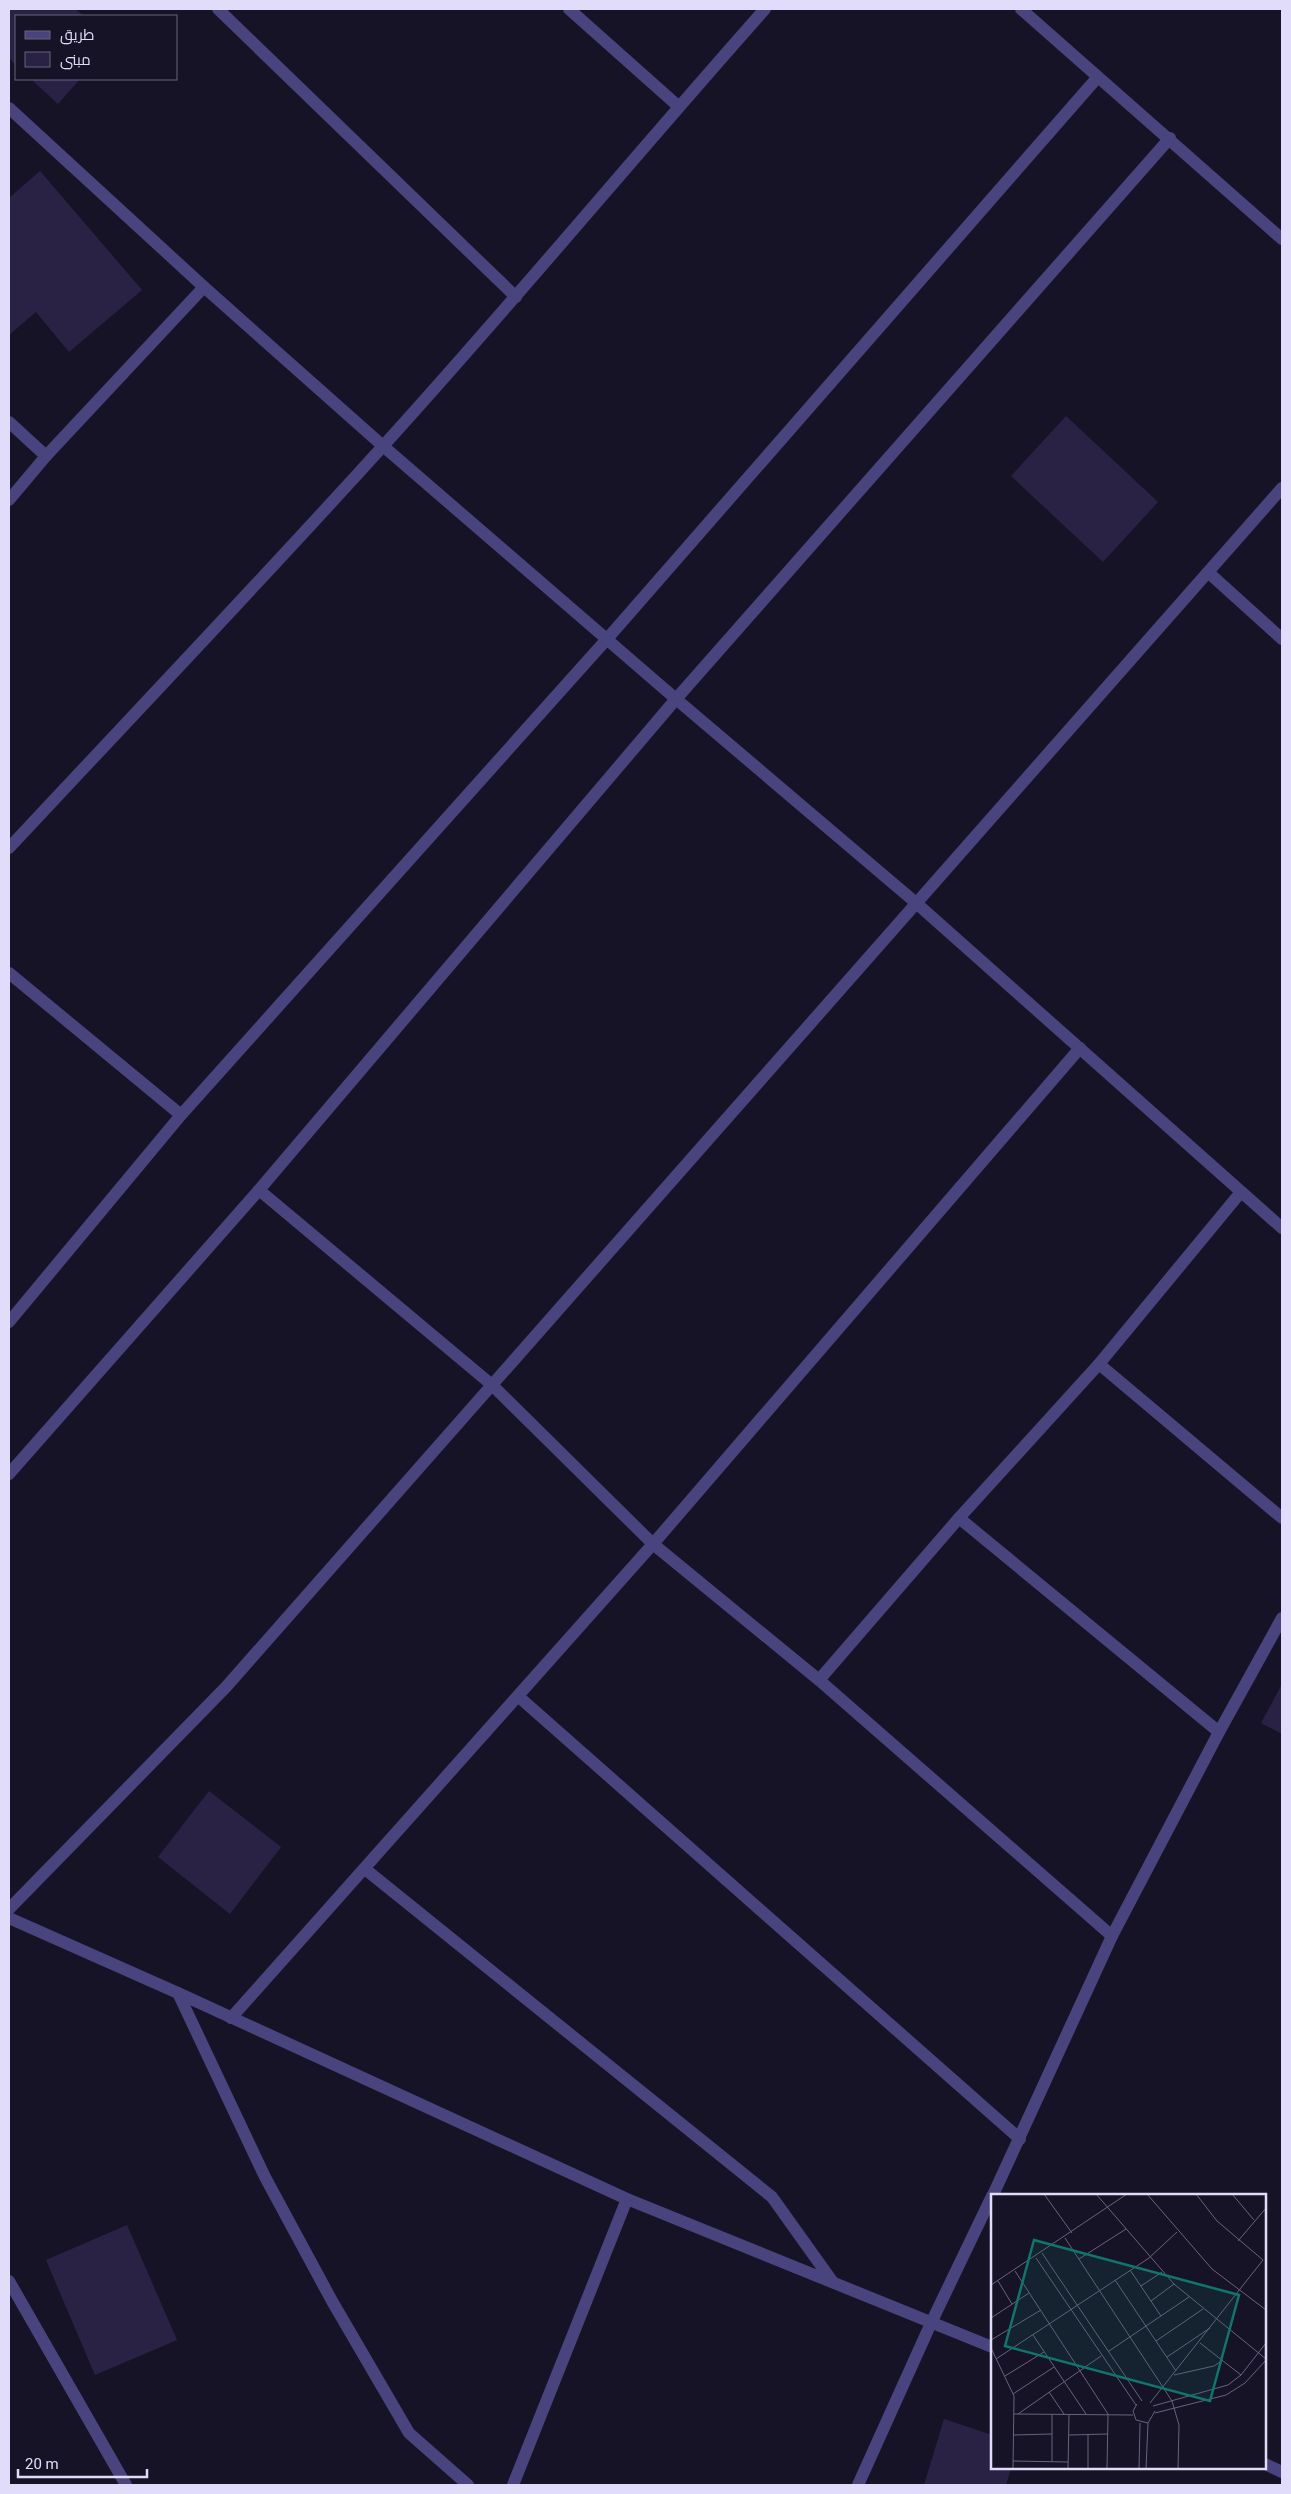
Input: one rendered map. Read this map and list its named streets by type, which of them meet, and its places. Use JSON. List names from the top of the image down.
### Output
{
  "legend": ["طريق", "مبنى"],
  "scale_bar": "20 m"
}
